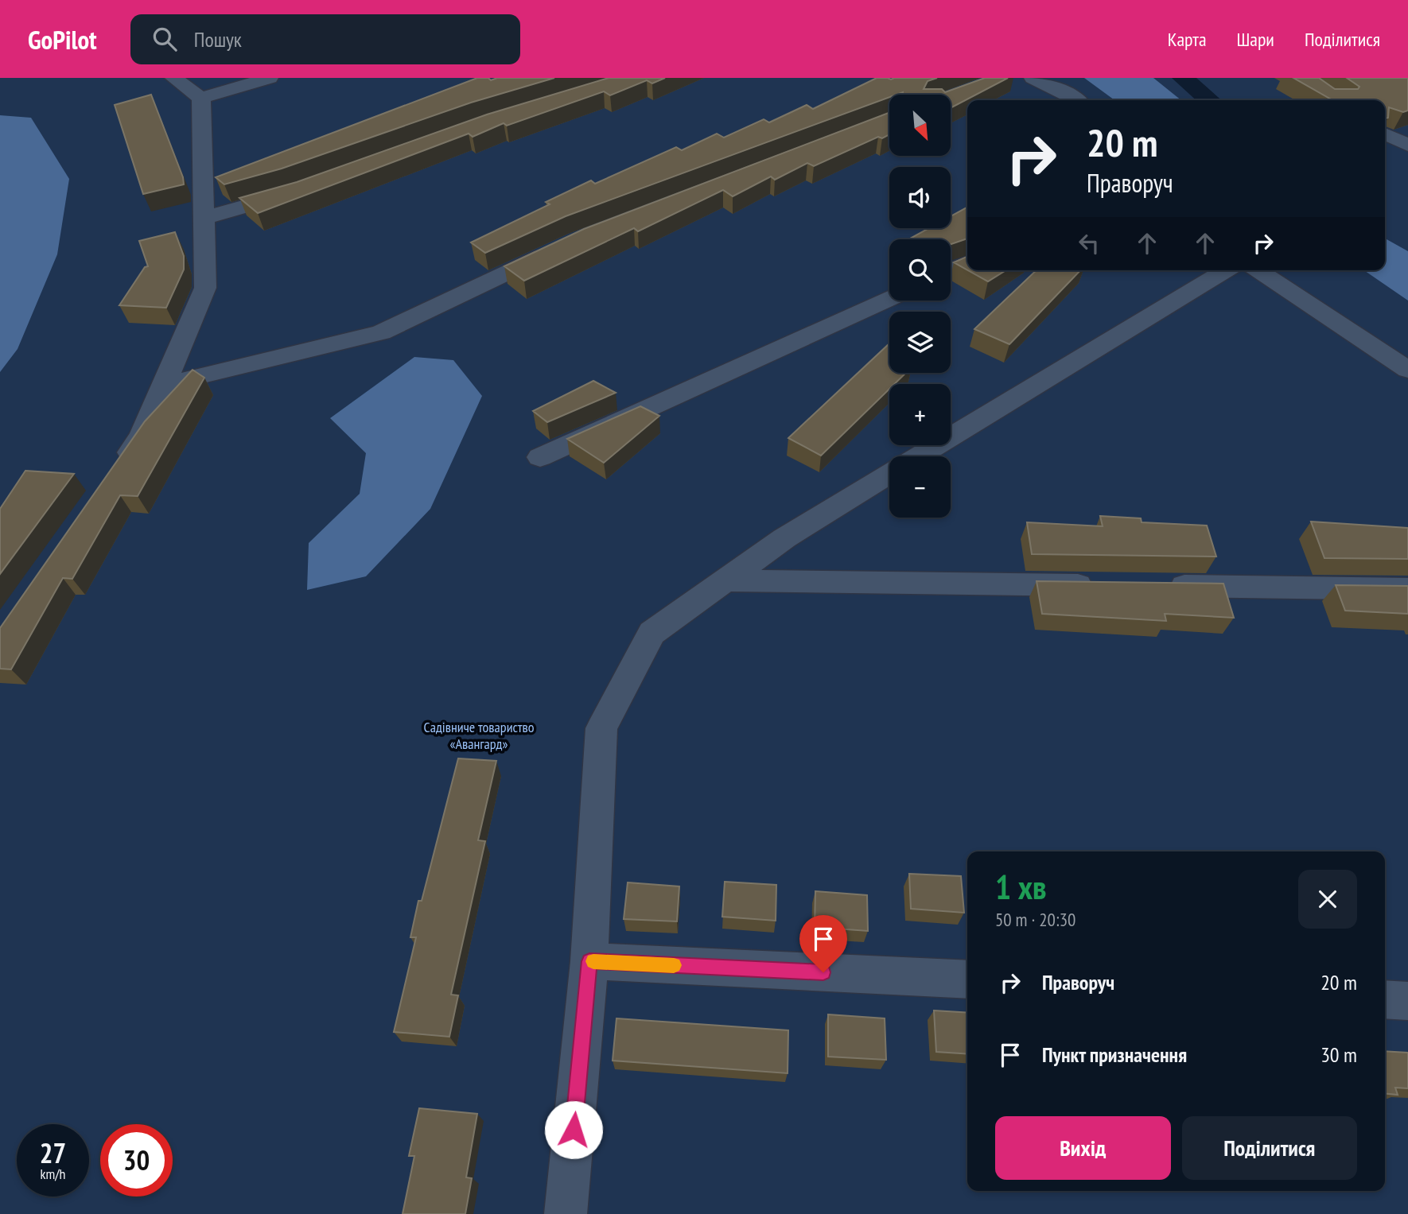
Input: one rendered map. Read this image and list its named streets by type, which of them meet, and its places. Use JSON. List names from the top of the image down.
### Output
{
  "parks": ["Садівниче товариство «Авангард»"],
  "north": "bottom right",
  "page": {
    "header": "GoPilot",
    "search": "Пошук",
    "nav": ["Карта", "Шари", "Поділитися"],
    "map_buttons": ["+", "−"],
    "turn": ["20 m", "Праворуч"],
    "heading": ["1 хв", "50 m · 20:30"],
    "list": [
      {
        "name": "Праворуч",
        "value": "20 m"
      },
      {
        "name": "Пункт призначення",
        "value": "30 m"
      }
    ],
    "buttons": ["Вихід", "Поділитися"],
    "speed": "27 km/h",
    "limit": "30"
  }
}
